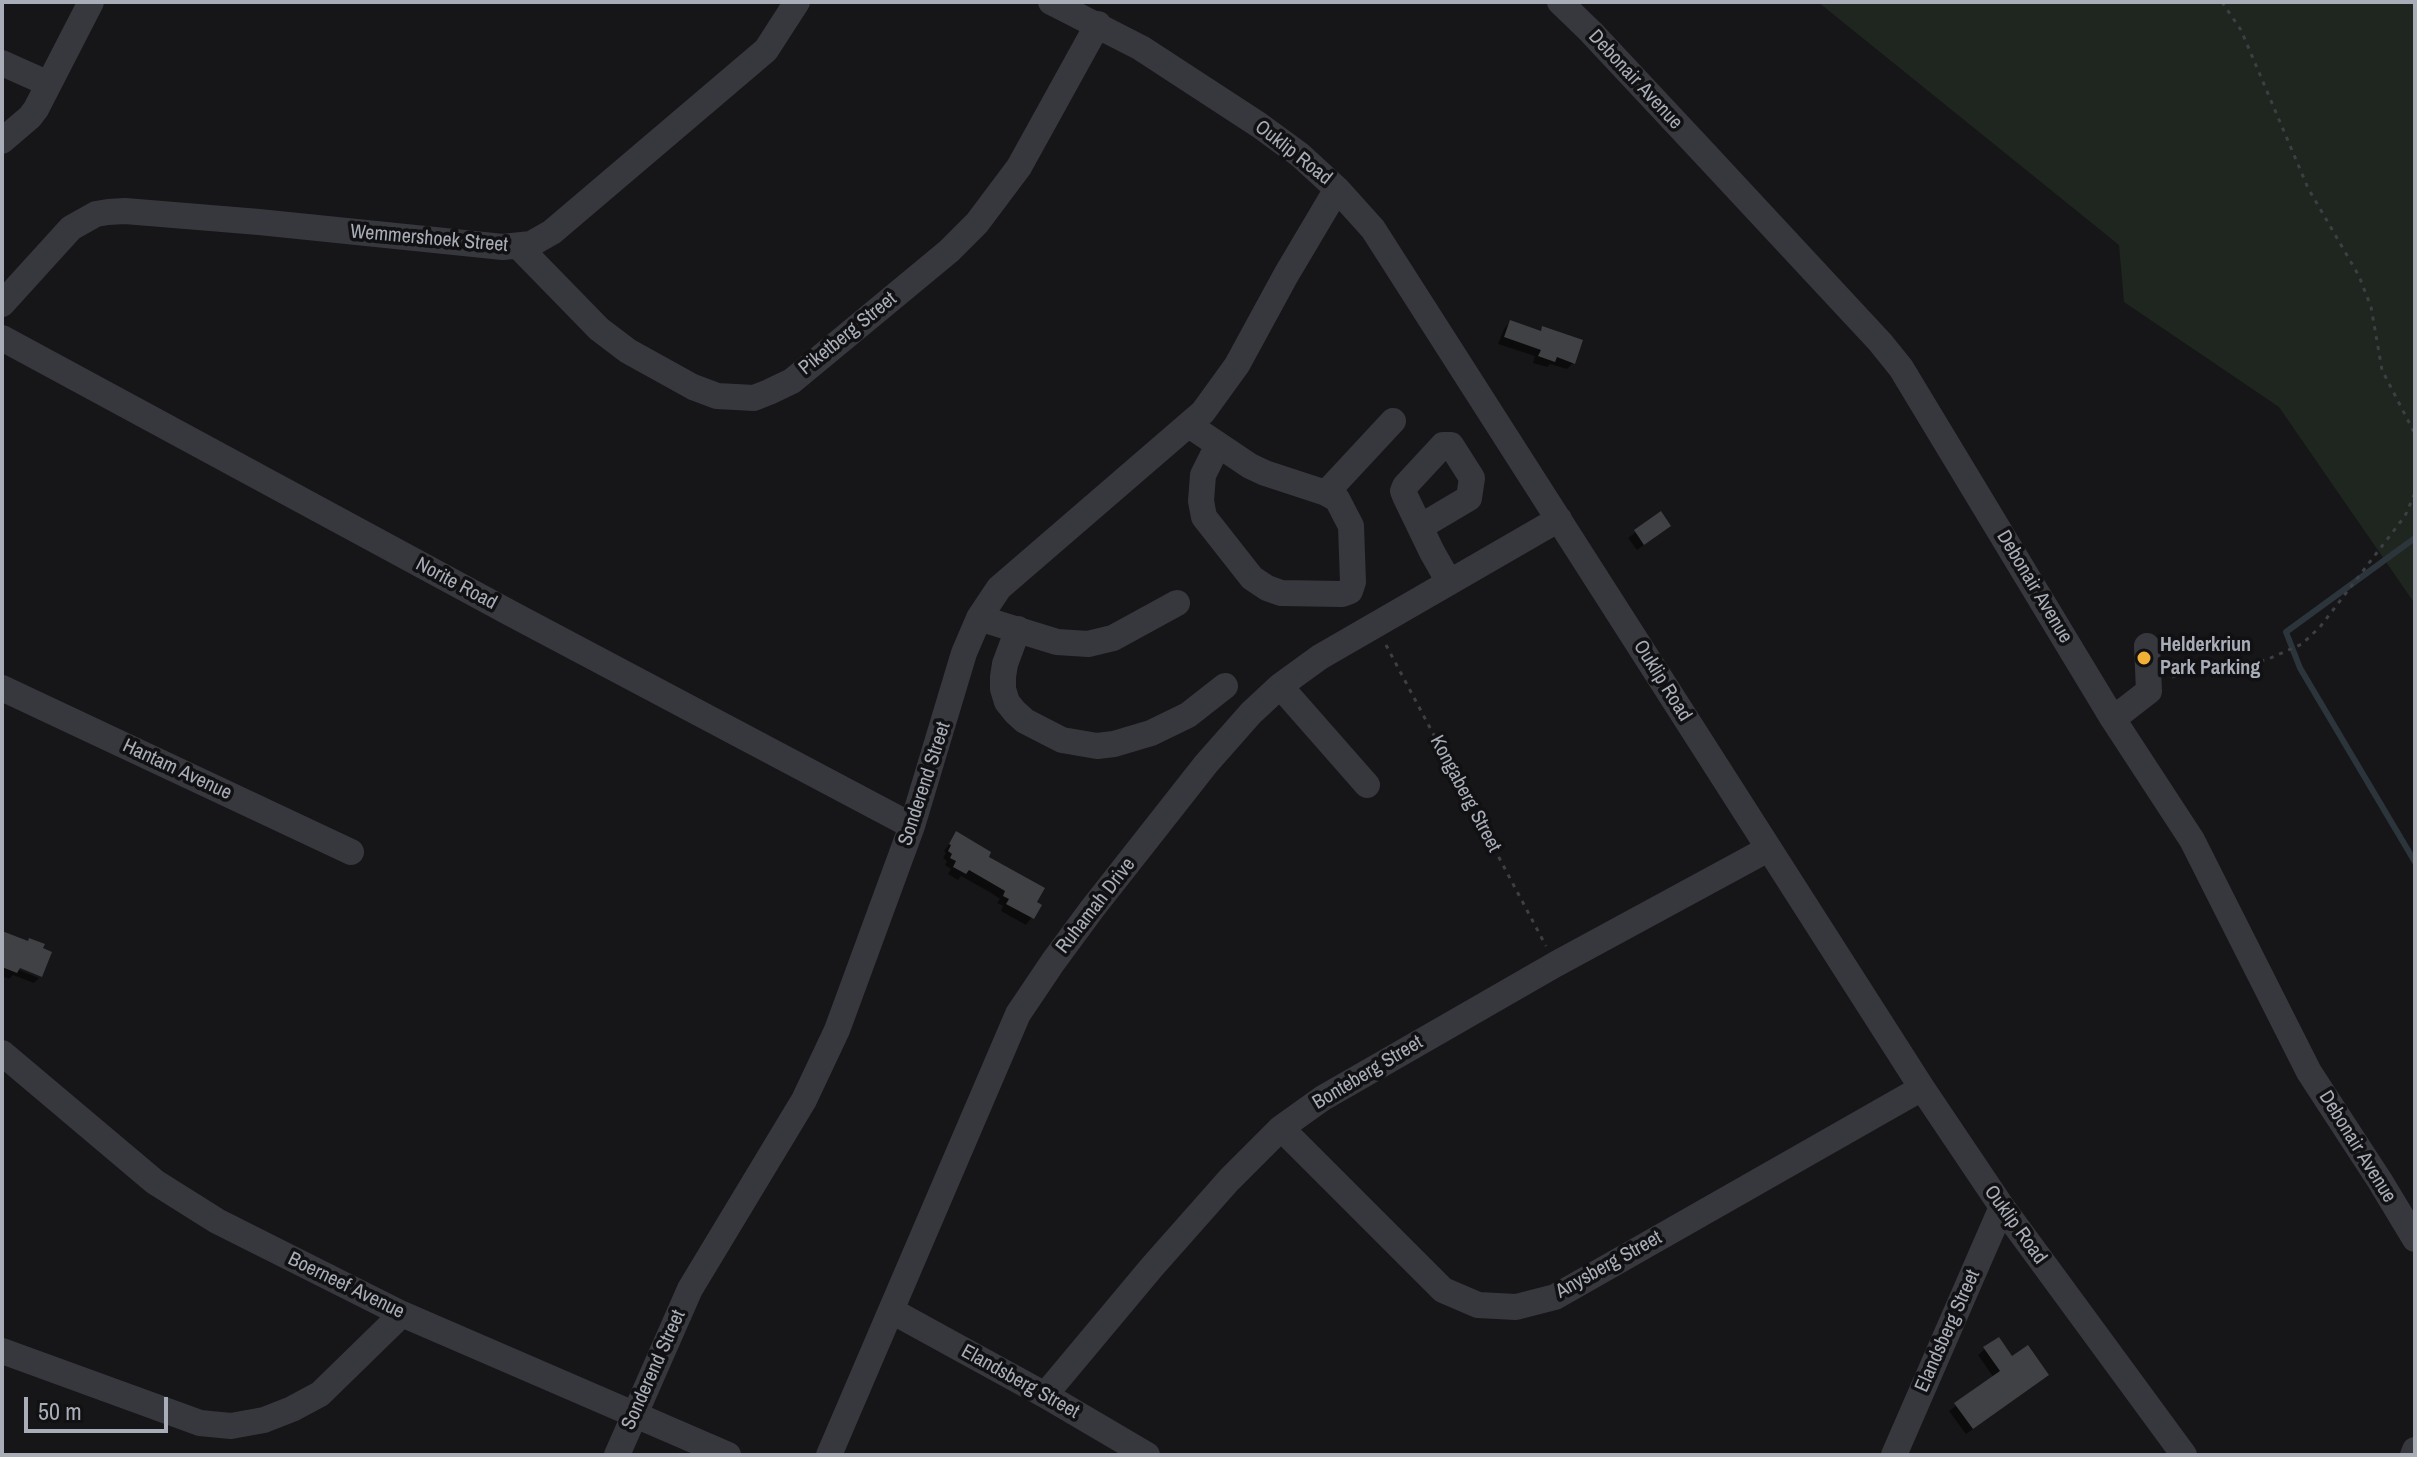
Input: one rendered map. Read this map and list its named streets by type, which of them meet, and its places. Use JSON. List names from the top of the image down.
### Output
{
  "streets": {
    "street": [
      "Debonair Avenue",
      "Ouklip Road",
      "Wemmershoek Street",
      "Piketberg Street",
      "Norite Road",
      "Hantam Avenue",
      "Sonderend Street",
      "Ruhamah Drive",
      "Bonteberg Street",
      "Anysberg Street",
      "Boerneef Avenue",
      "Elandsberg Street"
    ],
    "path": ["Kongaberg Street"]
  },
  "crossings": [
    ["Ouklip Road", "Piketberg Street"],
    ["Ouklip Road", "Sonderend Street"],
    ["Ouklip Road", "Ruhamah Drive"],
    ["Ouklip Road", "Bonteberg Street"],
    ["Ouklip Road", "Anysberg Street"],
    ["Ouklip Road", "Elandsberg Street"],
    ["Wemmershoek Street", "Piketberg Street"],
    ["Norite Road", "Sonderend Street"],
    ["Sonderend Street", "Boerneef Avenue"],
    ["Kongaberg Street", "Ruhamah Drive"],
    ["Kongaberg Street", "Bonteberg Street"],
    ["Ruhamah Drive", "Elandsberg Street"],
    ["Bonteberg Street", "Anysberg Street"],
    ["Bonteberg Street", "Elandsberg Street"]
  ],
  "places": ["Helderkriun Park Parking"],
  "scale_bar": "50 m"
}
